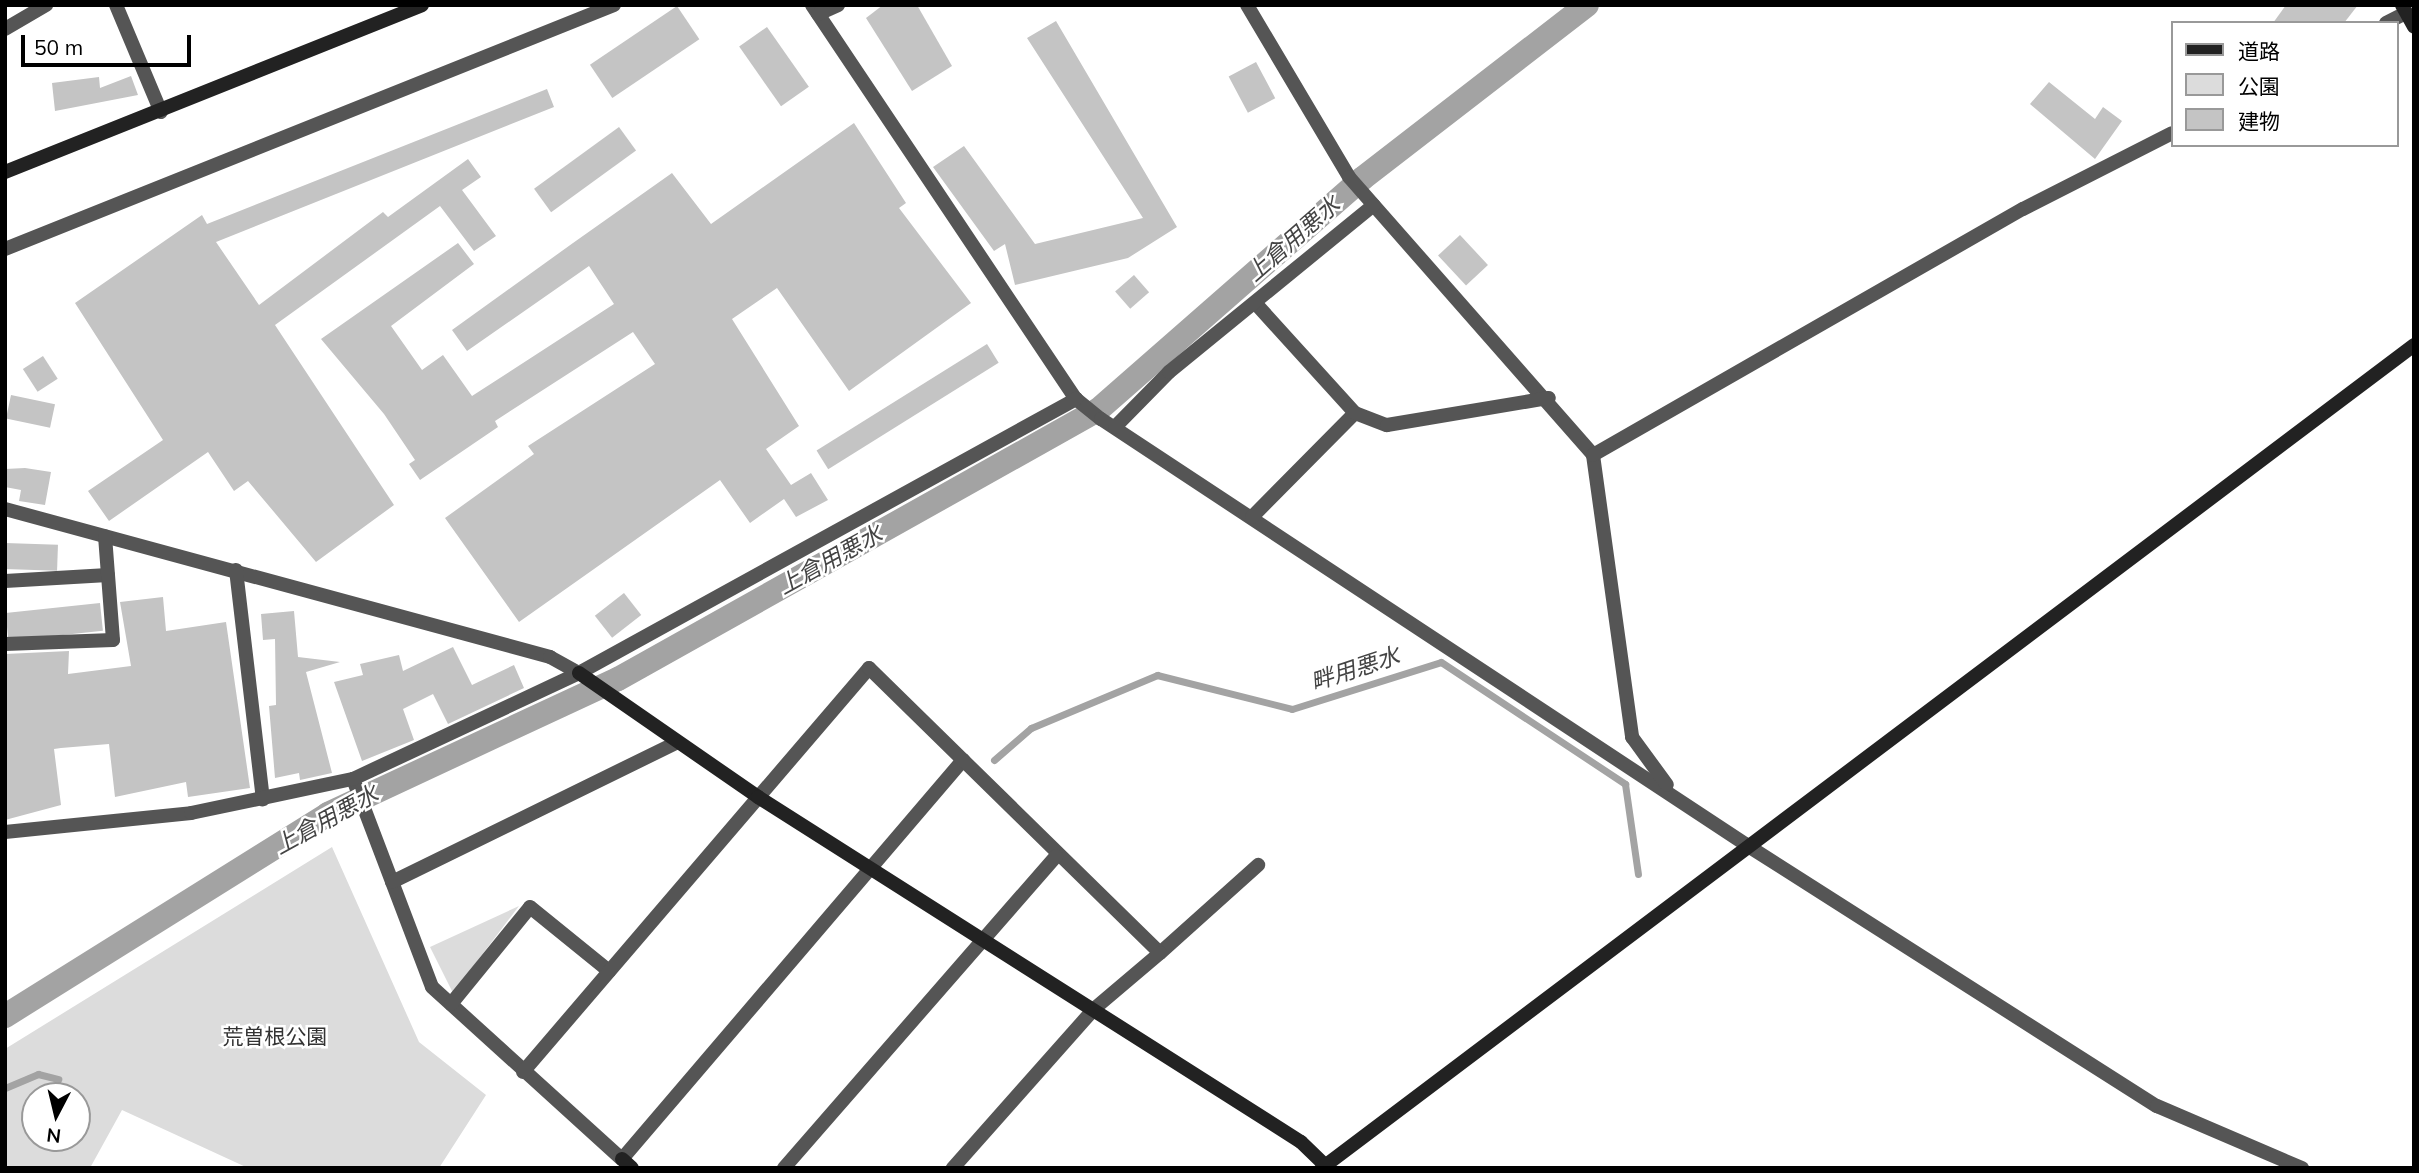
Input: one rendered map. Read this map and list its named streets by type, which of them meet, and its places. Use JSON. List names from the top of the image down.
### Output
{
  "water": ["上倉用悪水", "畔用悪水"],
  "parks": ["荒曽根公園"],
  "legend": ["道路", "公園", "建物"],
  "scale_bar": "50 m",
  "north": "bottom"
}
